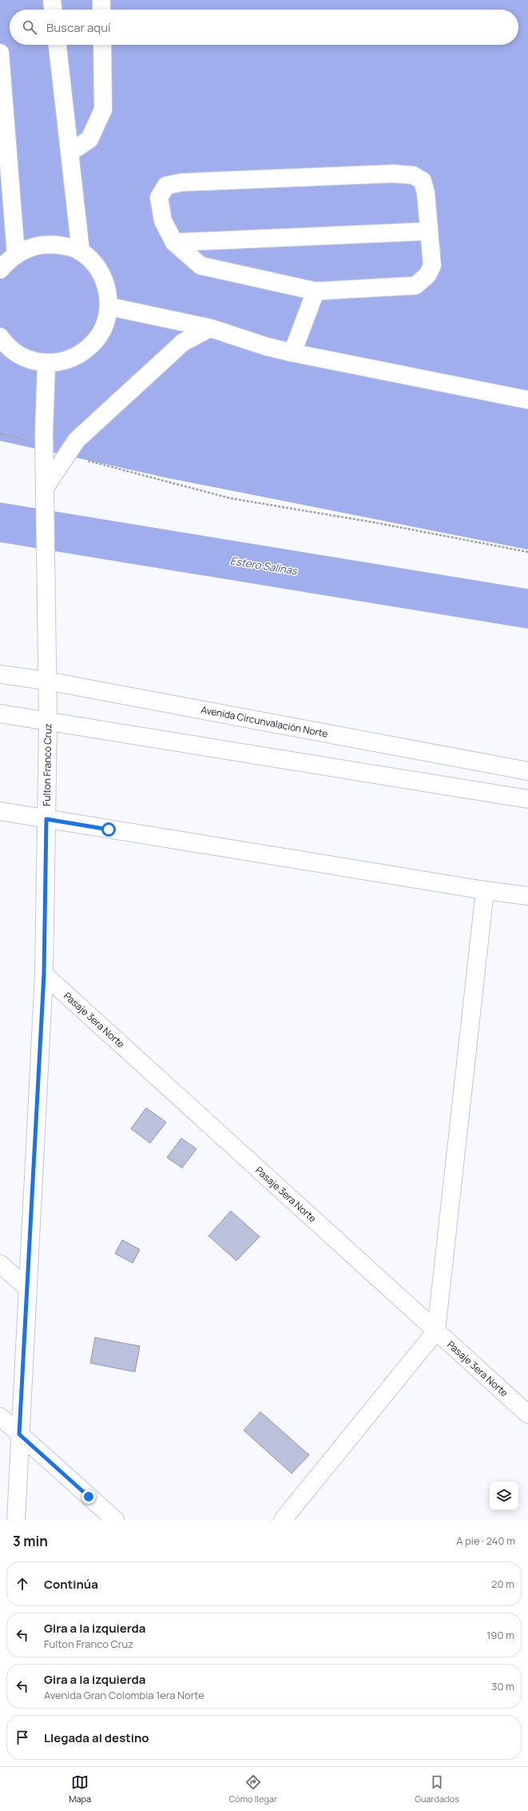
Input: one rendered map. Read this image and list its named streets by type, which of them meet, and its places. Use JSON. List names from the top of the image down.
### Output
{
  "streets": {
    "street": ["Avenida Circunvalación Norte", "Fulton Franco Cruz", "Pasaje 3era Norte"]
  },
  "crossings": [
    ["Avenida Circunvalación Norte", "Fulton Franco Cruz"],
    ["Fulton Franco Cruz", "Pasaje 3era Norte"]
  ],
  "water": ["Estero Salinas"],
  "page": {
    "search": "Buscar aquí",
    "heading": ["3 min", "A pie · 240 m"],
    "list": [
      ["Continúa", "20 m"],
      ["Gira a la izquierda", "Fulton Franco Cruz", "190 m"],
      ["Gira a la izquierda", "Avenida Gran Colombia 1era Norte", "30 m"],
      "Llegada al destino"
    ],
    "nav": ["Mapa", "Cómo llegar", "Guardados"]
  }
}
